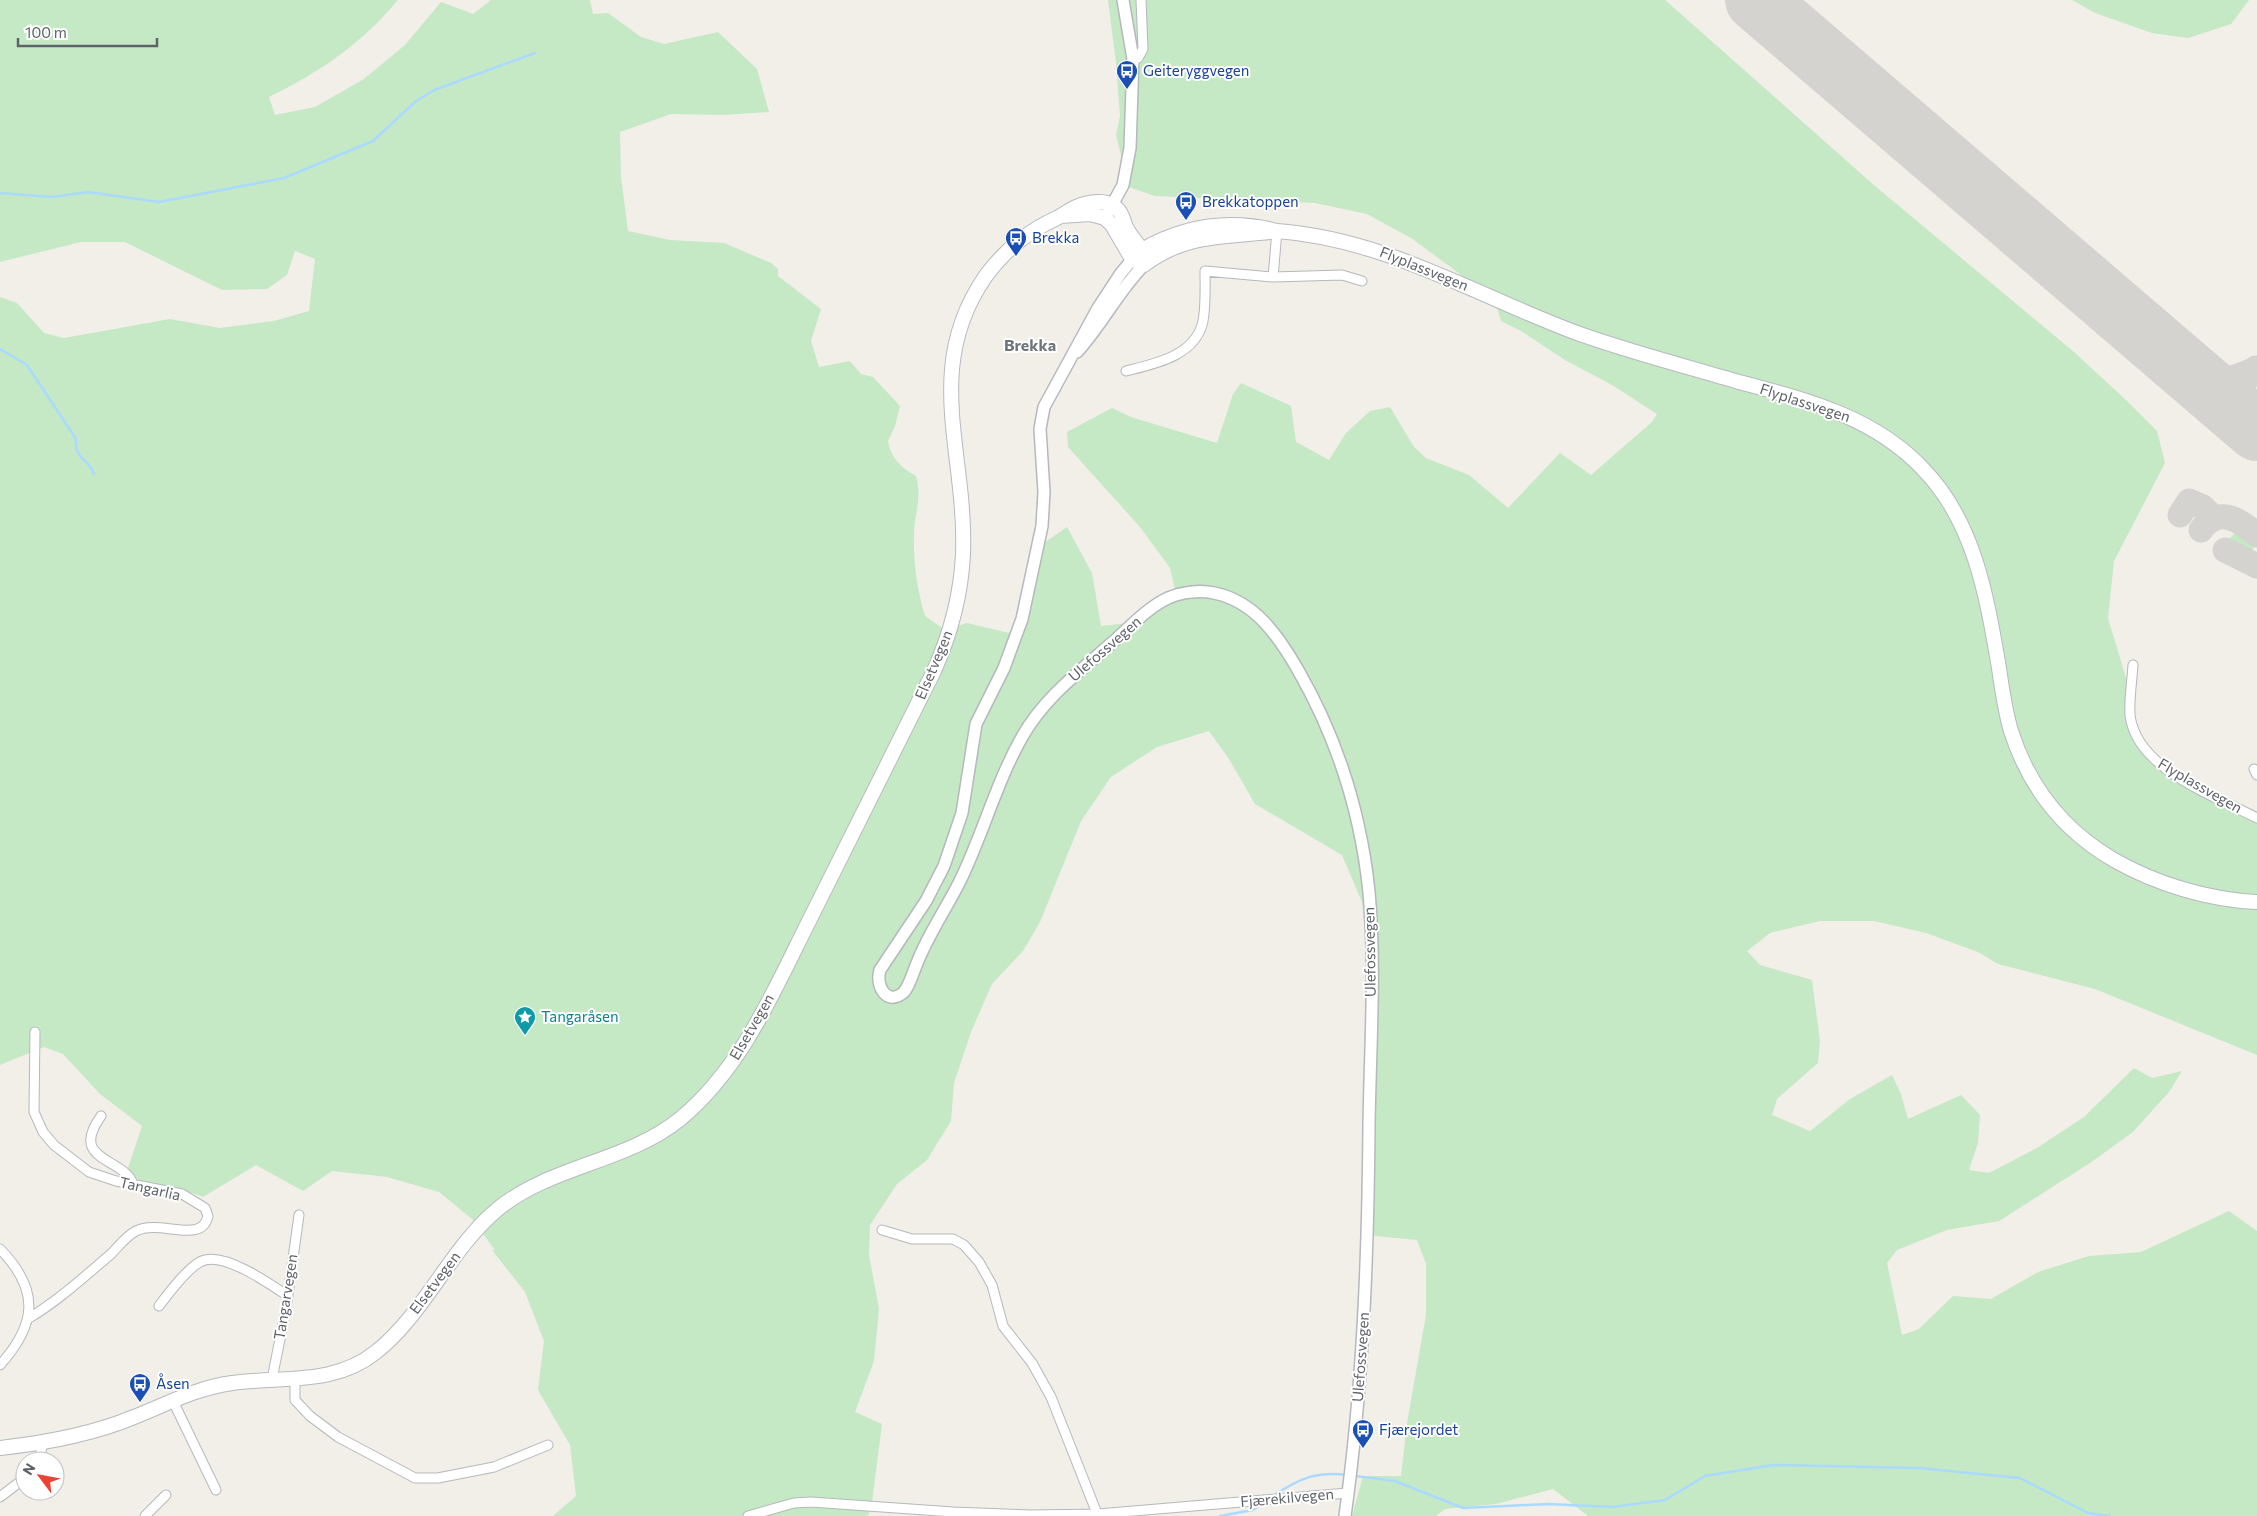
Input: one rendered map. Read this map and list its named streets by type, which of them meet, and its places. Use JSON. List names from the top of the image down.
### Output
{
  "streets": {
    "main road": ["Flyplassvegen", "Elsetvegen"],
    "street": [
      "Ulefossvegen",
      "Tangarlia",
      "Tangarvegen",
      "Fjærekilvegen"
    ]
  },
  "crossings": [
    ["Flyplassvegen", "Ulefossvegen"],
    ["Ulefossvegen", "Fjærekilvegen"],
    ["Elsetvegen", "Tangarvegen"]
  ],
  "districts": ["Brekka"],
  "places": {
    "bus stop": [
      "Geiteryggvegen",
      "Brekkatoppen",
      "Brekka",
      "Åsen",
      "Fjærejordet"
    ],
    "place": ["Tangaråsen"]
  },
  "scale_bar": "100 m",
  "north": "top left"
}
